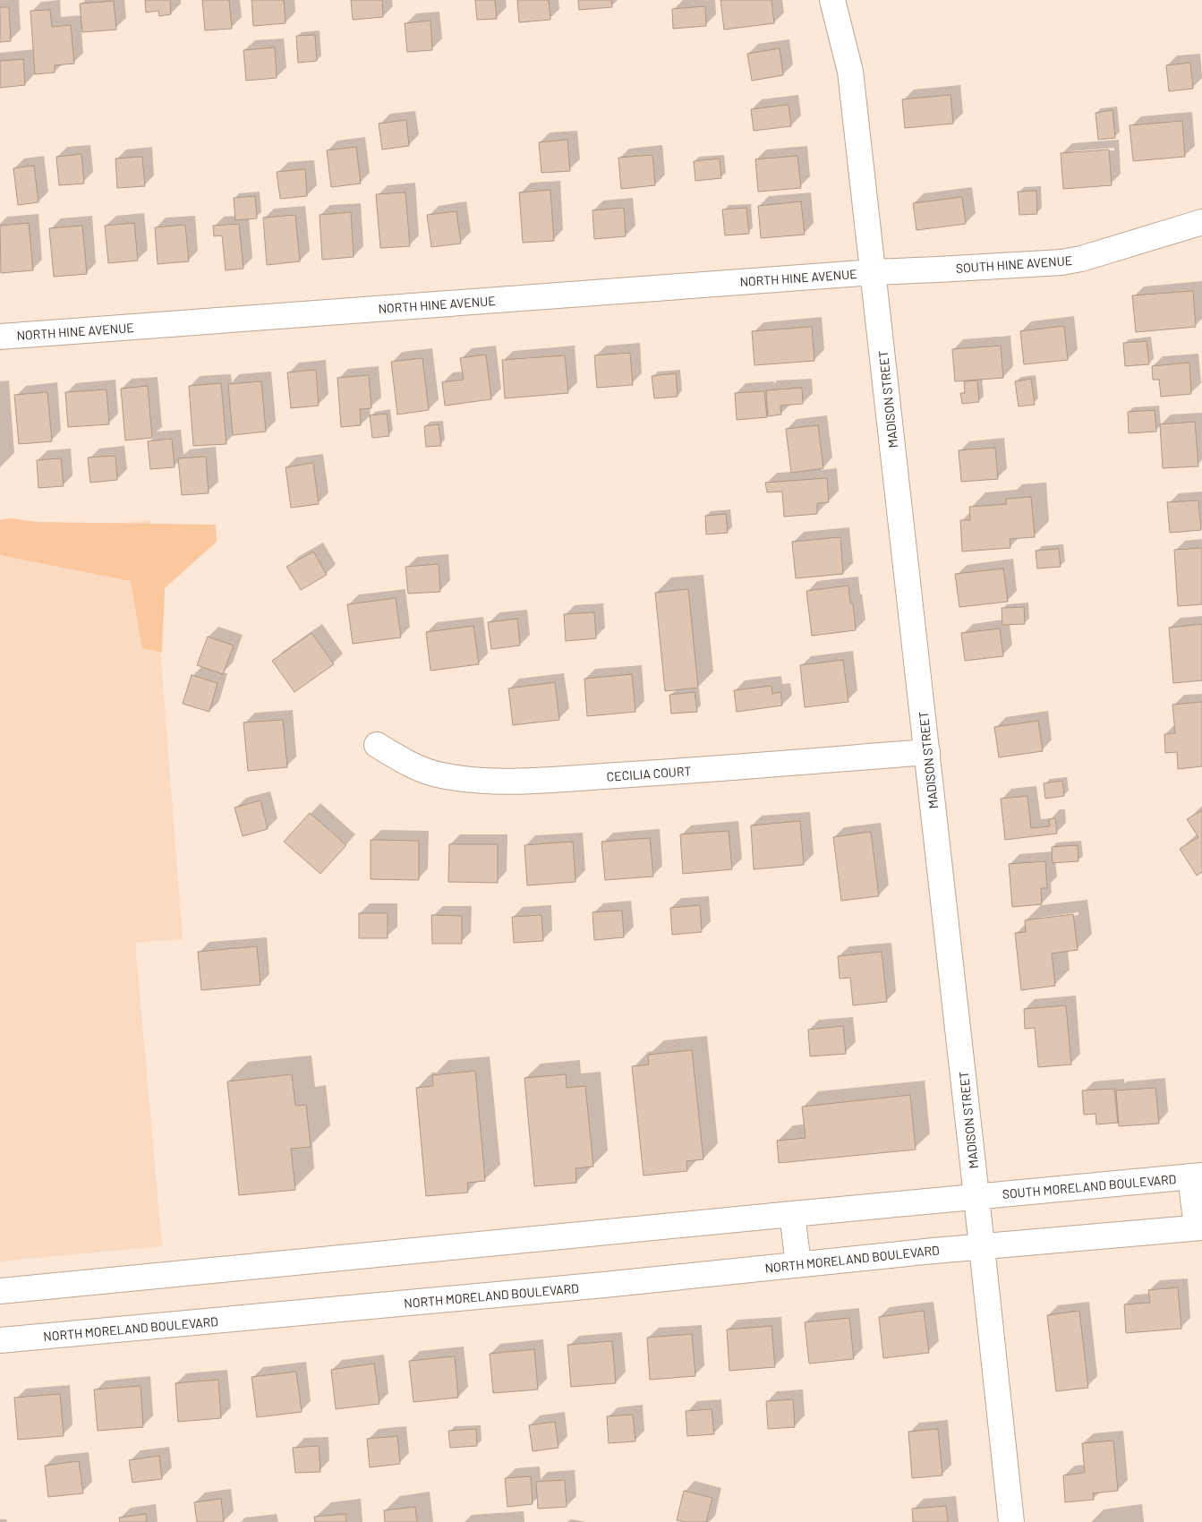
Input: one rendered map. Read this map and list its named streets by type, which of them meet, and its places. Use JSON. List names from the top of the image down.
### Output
{
  "streets": {
    "street": [
      "SOUTH HINE AVENUE",
      "NORTH HINE AVENUE",
      "MADISON STREET",
      "CECILIA COURT",
      "SOUTH MORELAND BOULEVARD",
      "NORTH MORELAND BOULEVARD"
    ]
  },
  "crossings": [
    ["SOUTH HINE AVENUE", "NORTH HINE AVENUE"],
    ["SOUTH HINE AVENUE", "MADISON STREET"],
    ["NORTH HINE AVENUE", "MADISON STREET"],
    ["MADISON STREET", "CECILIA COURT"],
    ["MADISON STREET", "SOUTH MORELAND BOULEVARD"],
    ["MADISON STREET", "NORTH MORELAND BOULEVARD"]
  ]
}
